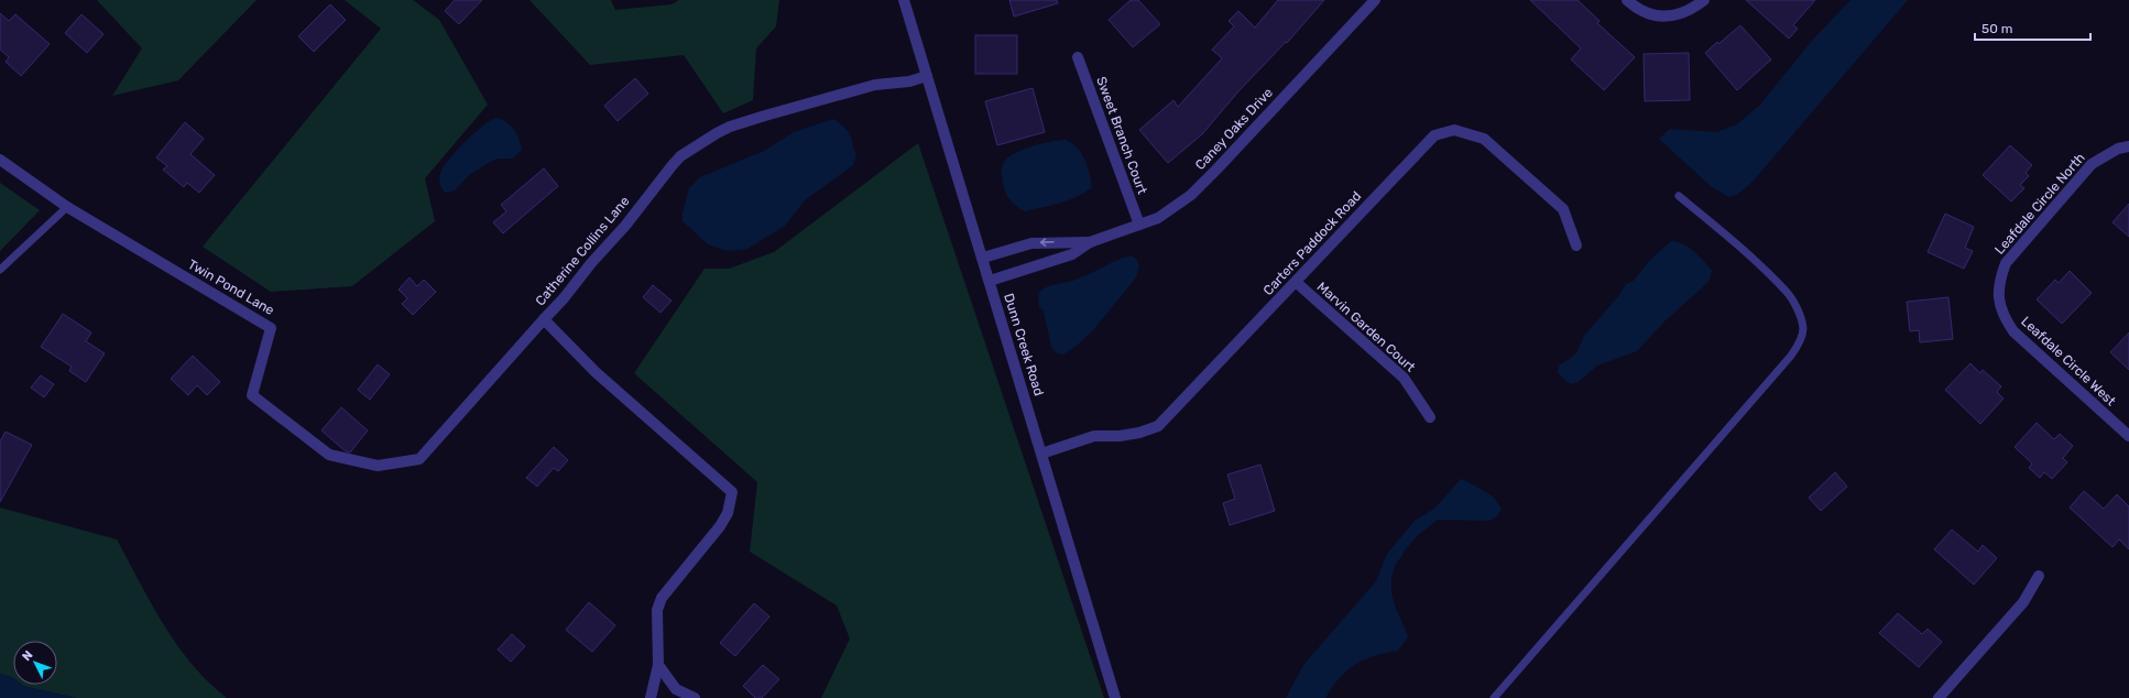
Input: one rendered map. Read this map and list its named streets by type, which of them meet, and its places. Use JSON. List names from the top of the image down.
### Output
{
  "streets": {
    "street": [
      "Caney Oaks Drive",
      "Sweet Branch Court",
      "Leafdale Circle North",
      "Carters Paddock Road",
      "Catherine Collins Lane",
      "Twin Pond Lane",
      "Marvin Garden Court",
      "Dunn Creek Road",
      "Leafdale Circle West"
    ]
  },
  "crossings": [
    ["Caney Oaks Drive", "Sweet Branch Court"],
    ["Caney Oaks Drive", "Dunn Creek Road"],
    ["Leafdale Circle North", "Leafdale Circle West"],
    ["Carters Paddock Road", "Marvin Garden Court"],
    ["Carters Paddock Road", "Dunn Creek Road"],
    ["Catherine Collins Lane", "Twin Pond Lane"],
    ["Catherine Collins Lane", "Dunn Creek Road"]
  ],
  "scale_bar": "50 m",
  "north": "top left"
}
